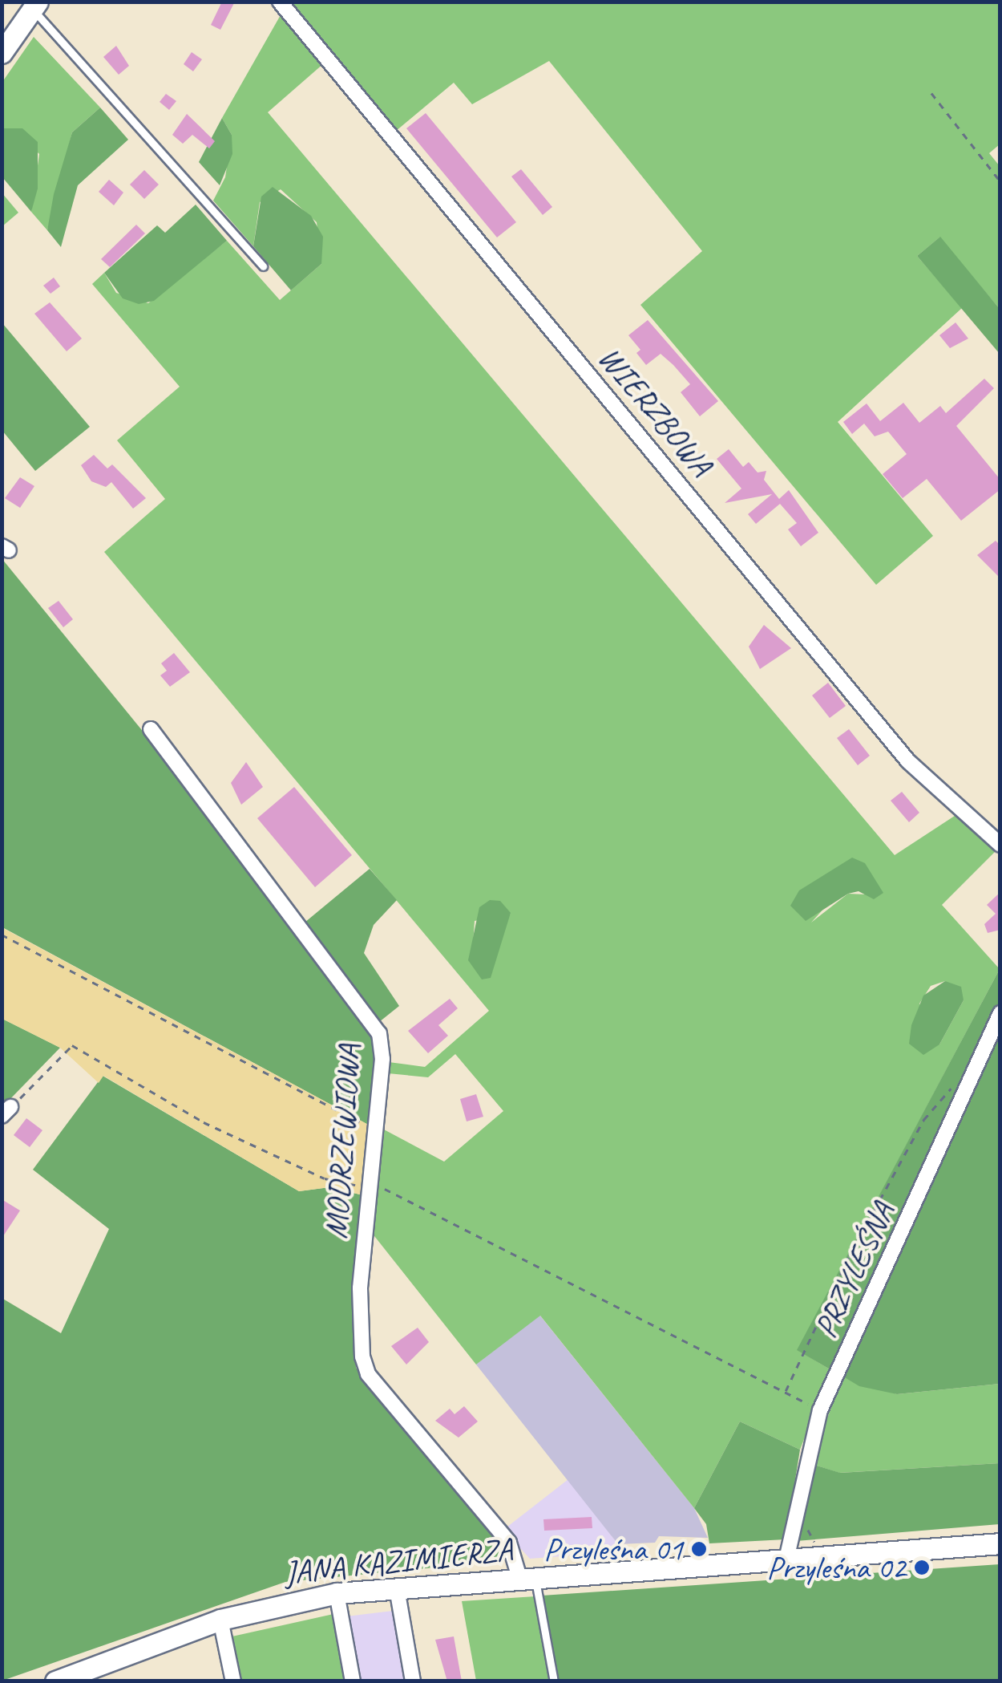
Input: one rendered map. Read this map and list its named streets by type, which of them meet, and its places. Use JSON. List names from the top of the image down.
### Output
{
  "streets": {
    "main road": ["JANA KAZIMIERZA"],
    "street": ["WIERZBOWA", "MODRZEWIOWA", "PRZYLEŚNA"]
  },
  "crossings": [
    ["MODRZEWIOWA", "JANA KAZIMIERZA"],
    ["PRZYLEŚNA", "JANA KAZIMIERZA"]
  ],
  "places": ["Przyleśna 01", "Przyleśna 02"]
}
